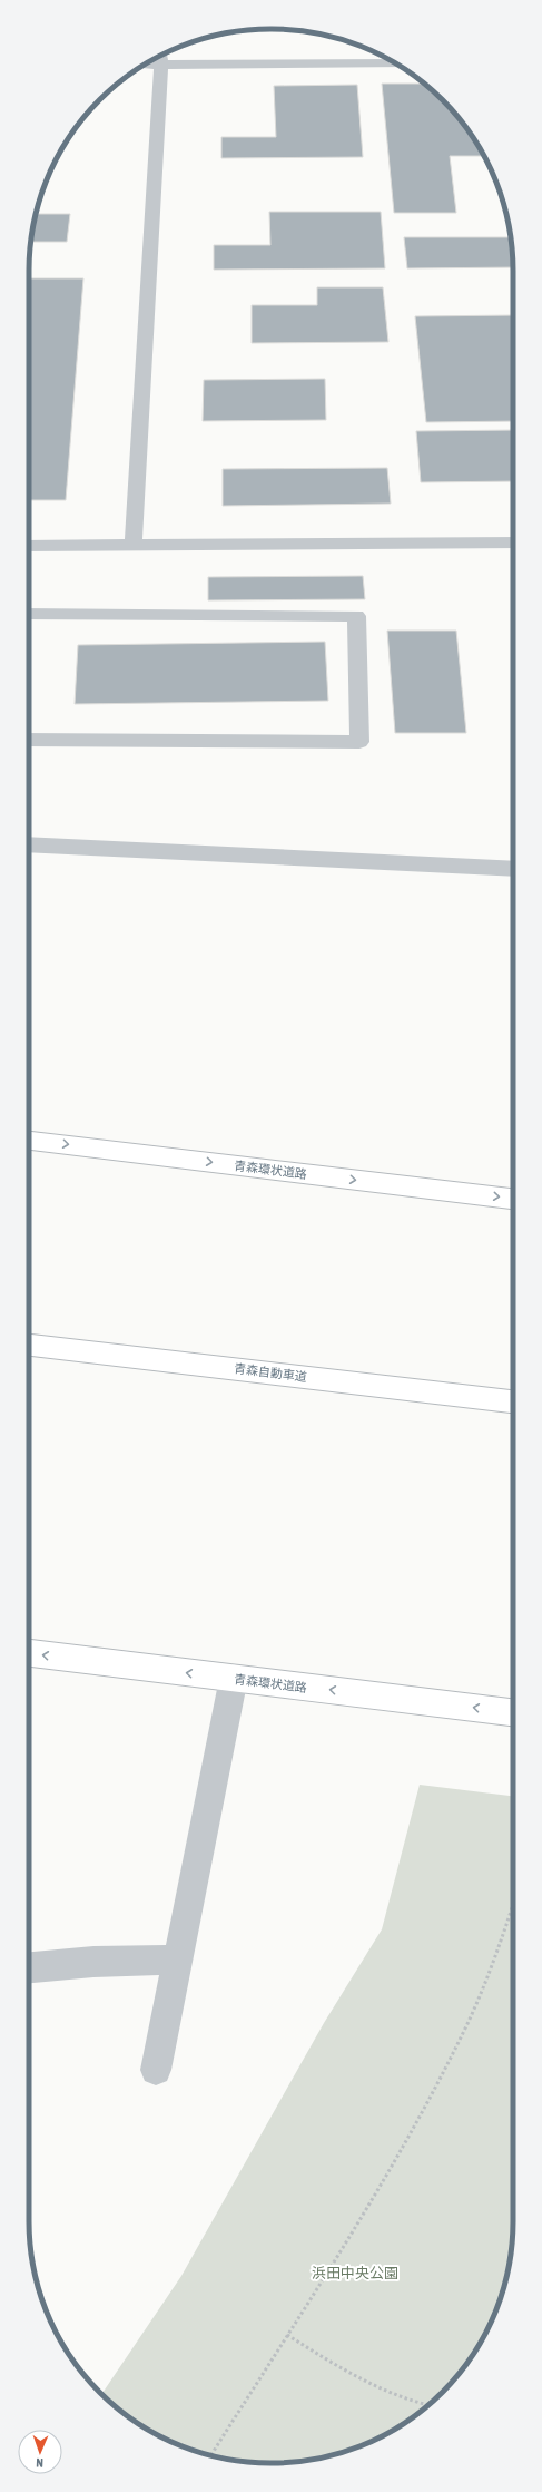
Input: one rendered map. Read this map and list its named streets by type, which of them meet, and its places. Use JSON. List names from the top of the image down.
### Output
{
  "streets": {
    "highway": ["青森環状道路", "青森自動車道"]
  },
  "parks": ["浜田中央公園"],
  "north": "bottom"
}
